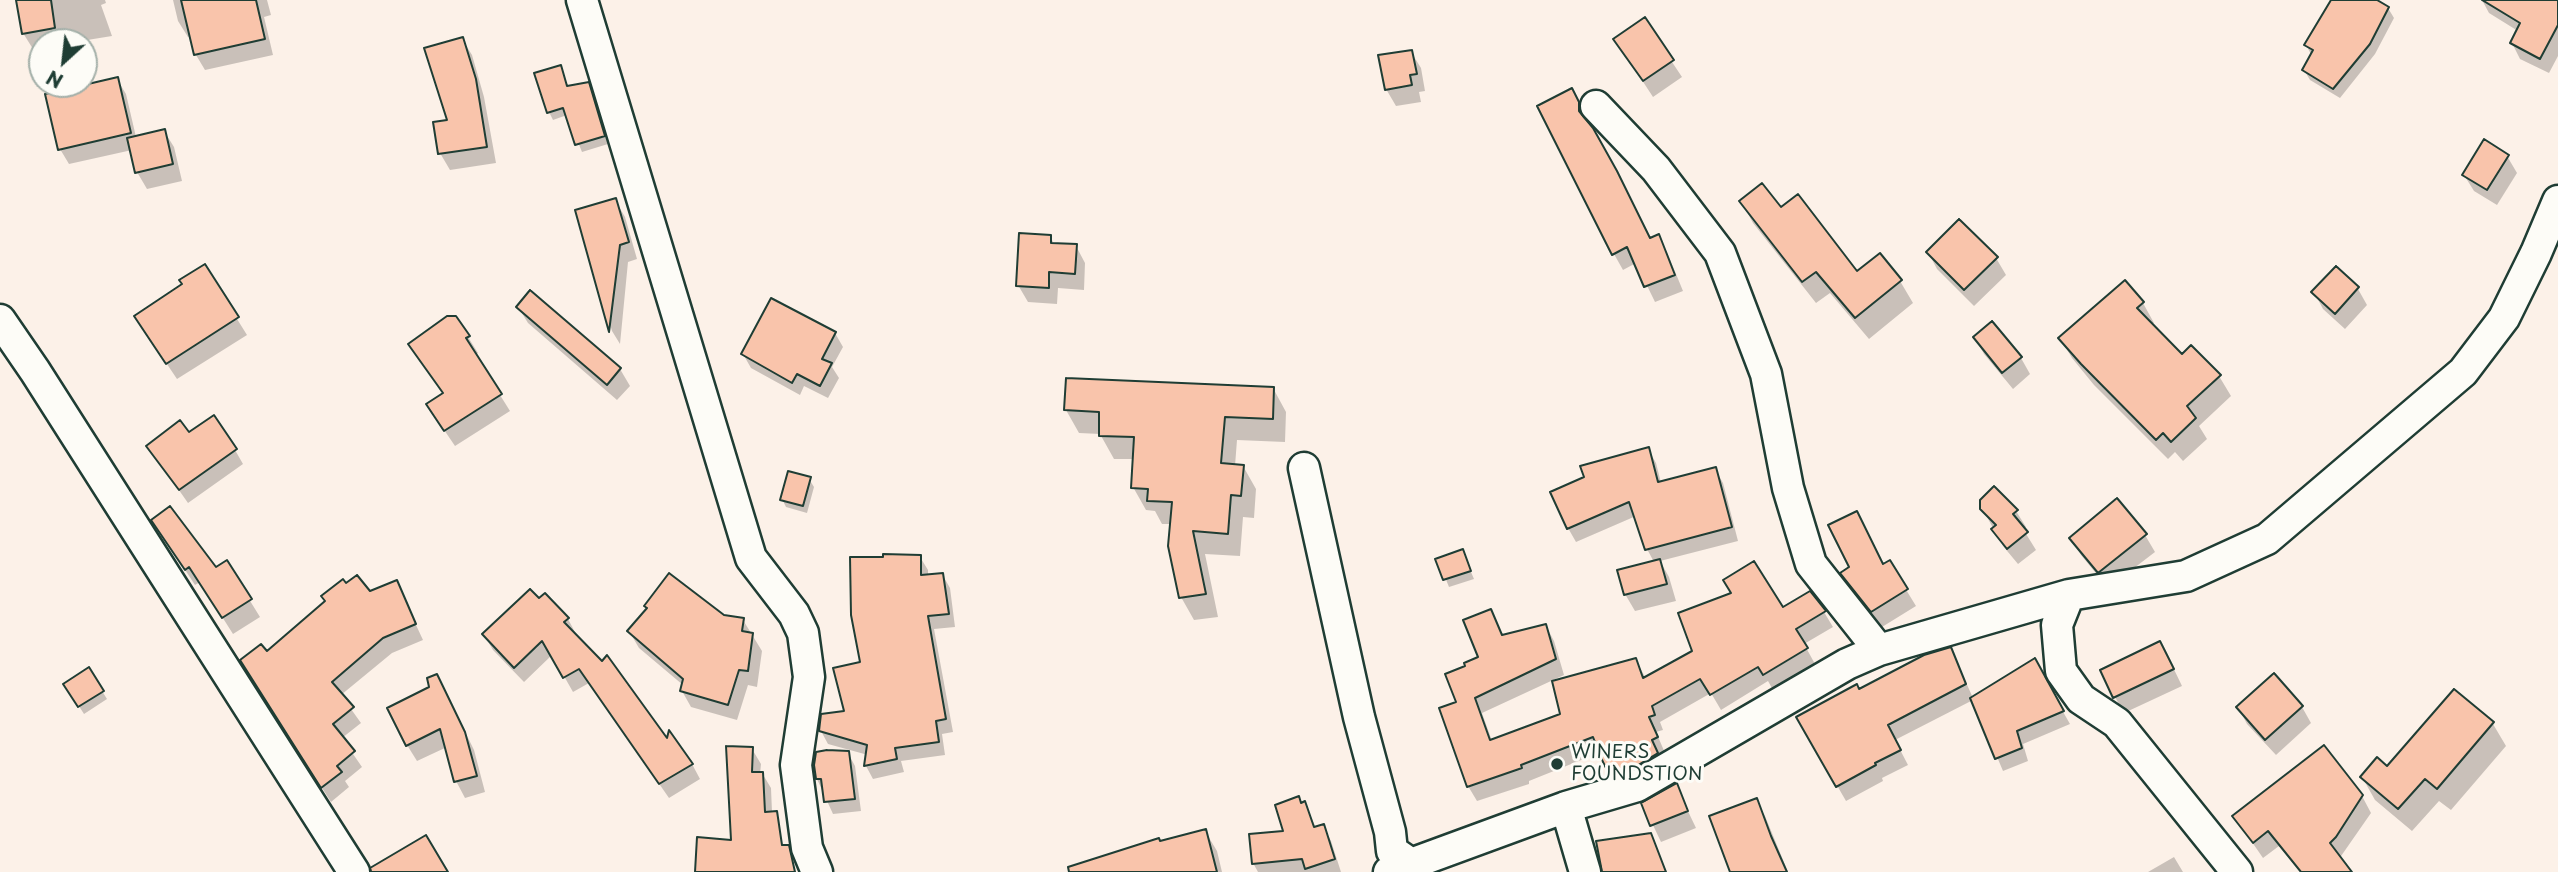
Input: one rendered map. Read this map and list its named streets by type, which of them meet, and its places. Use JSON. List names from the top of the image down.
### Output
{
  "places": ["WINERS FOUNDSTION"],
  "north": "bottom left"
}
